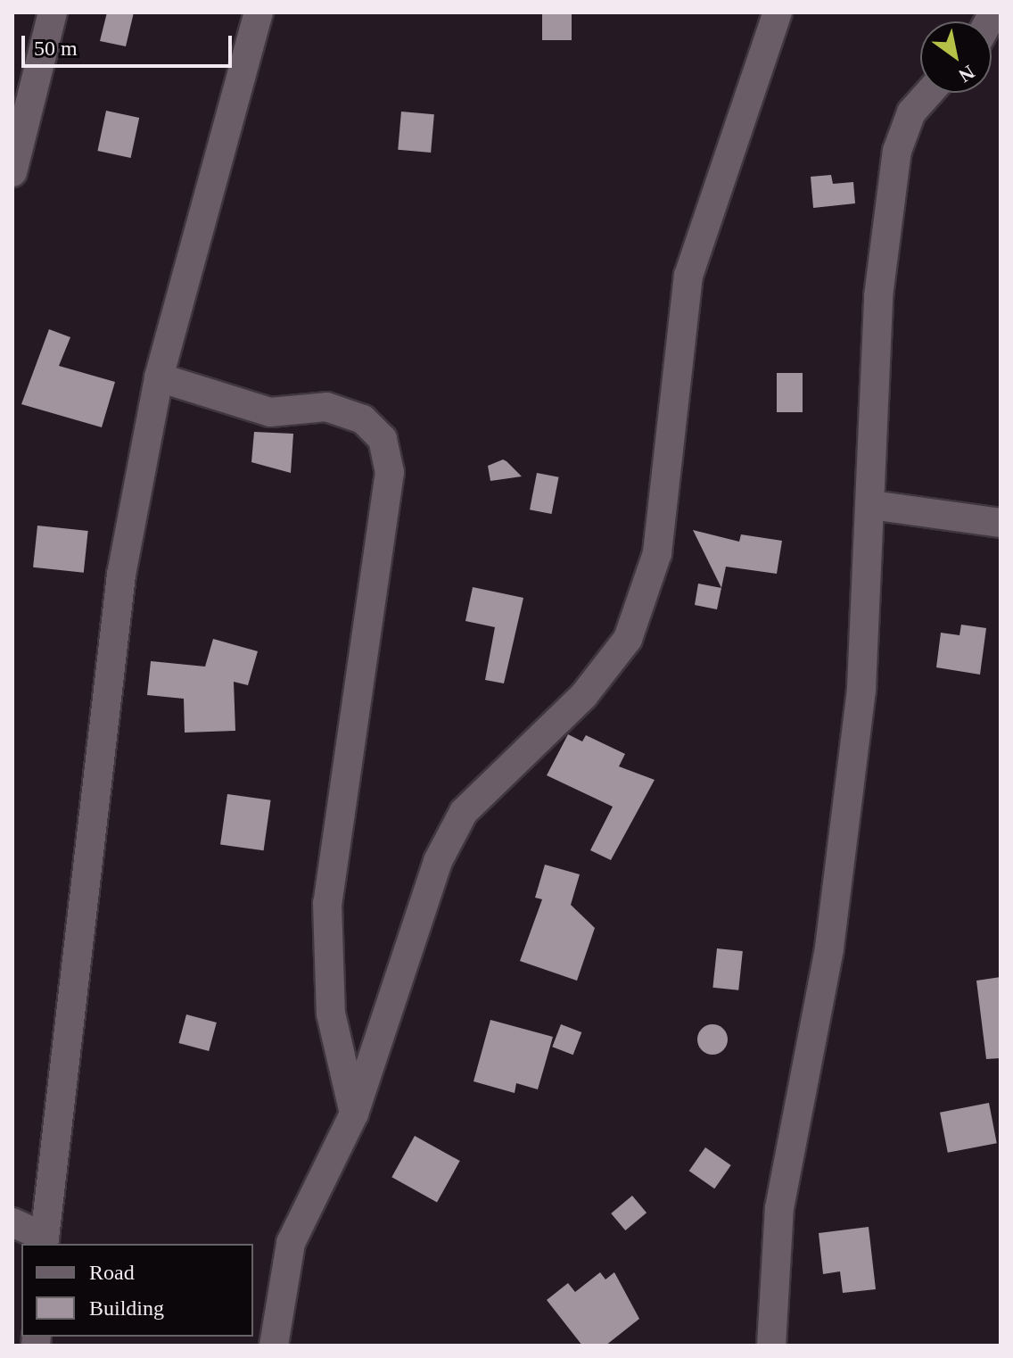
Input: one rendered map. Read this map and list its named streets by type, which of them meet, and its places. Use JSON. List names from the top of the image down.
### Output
{
  "legend": ["Road", "Building"],
  "scale_bar": "50 m",
  "north": "bottom right"
}
